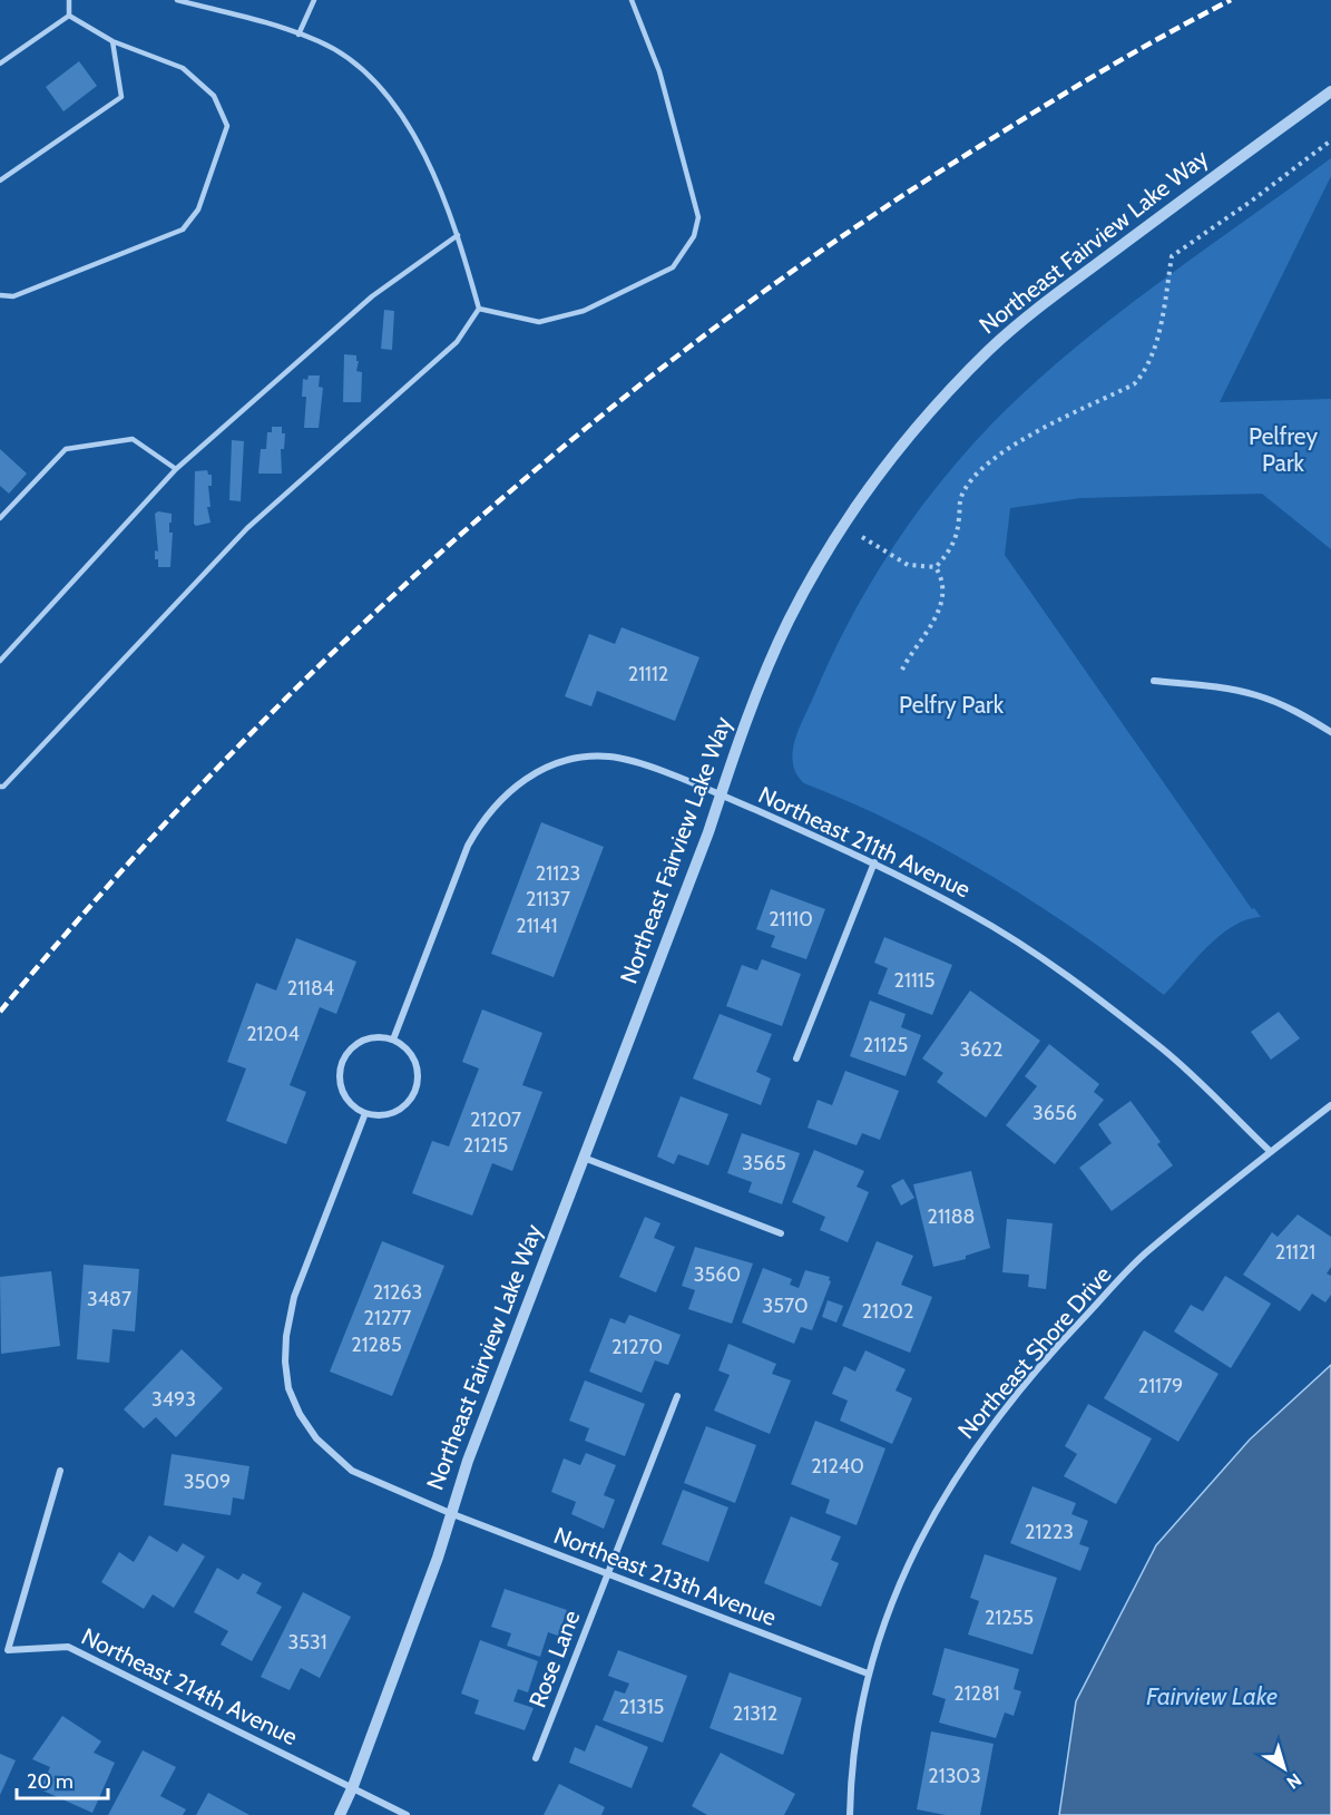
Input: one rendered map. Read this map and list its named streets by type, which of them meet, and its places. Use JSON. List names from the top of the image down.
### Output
{
  "streets": {
    "street": [
      "Northeast Fairview Lake Way",
      "Northeast 211th Avenue",
      "Northeast Shore Drive",
      "Northeast 213th Avenue",
      "Rose Lane",
      "Northeast 214th Avenue"
    ]
  },
  "crossings": [
    ["Northeast Fairview Lake Way", "Northeast 211th Avenue"],
    ["Northeast Fairview Lake Way", "Northeast 213th Avenue"],
    ["Northeast Fairview Lake Way", "Northeast 214th Avenue"],
    ["Northeast 211th Avenue", "Northeast Shore Drive"],
    ["Northeast 211th Avenue", "Northeast 213th Avenue"],
    ["Northeast Shore Drive", "Northeast 213th Avenue"],
    ["Northeast 213th Avenue", "Rose Lane"]
  ],
  "water": ["Fairview Lake"],
  "parks": ["Pelfrey Park", "Pelfry Park"],
  "house_numbers": [
    "21112",
    "21123",
    "21137",
    "21110",
    "21141",
    "21115",
    "21184",
    "21204",
    "21125",
    "3622",
    "3656",
    "21207",
    "21215",
    "3565",
    "21188",
    "21121",
    "3560",
    "21263",
    "3487",
    "3570",
    "21202",
    "21277",
    "21285",
    "21270",
    "21179",
    "3493",
    "21240",
    "3509",
    "21223",
    "21255",
    "3531",
    "21281",
    "21315",
    "21312",
    "21303"
  ],
  "scale_bar": "20 m",
  "north": "bottom right"
}
